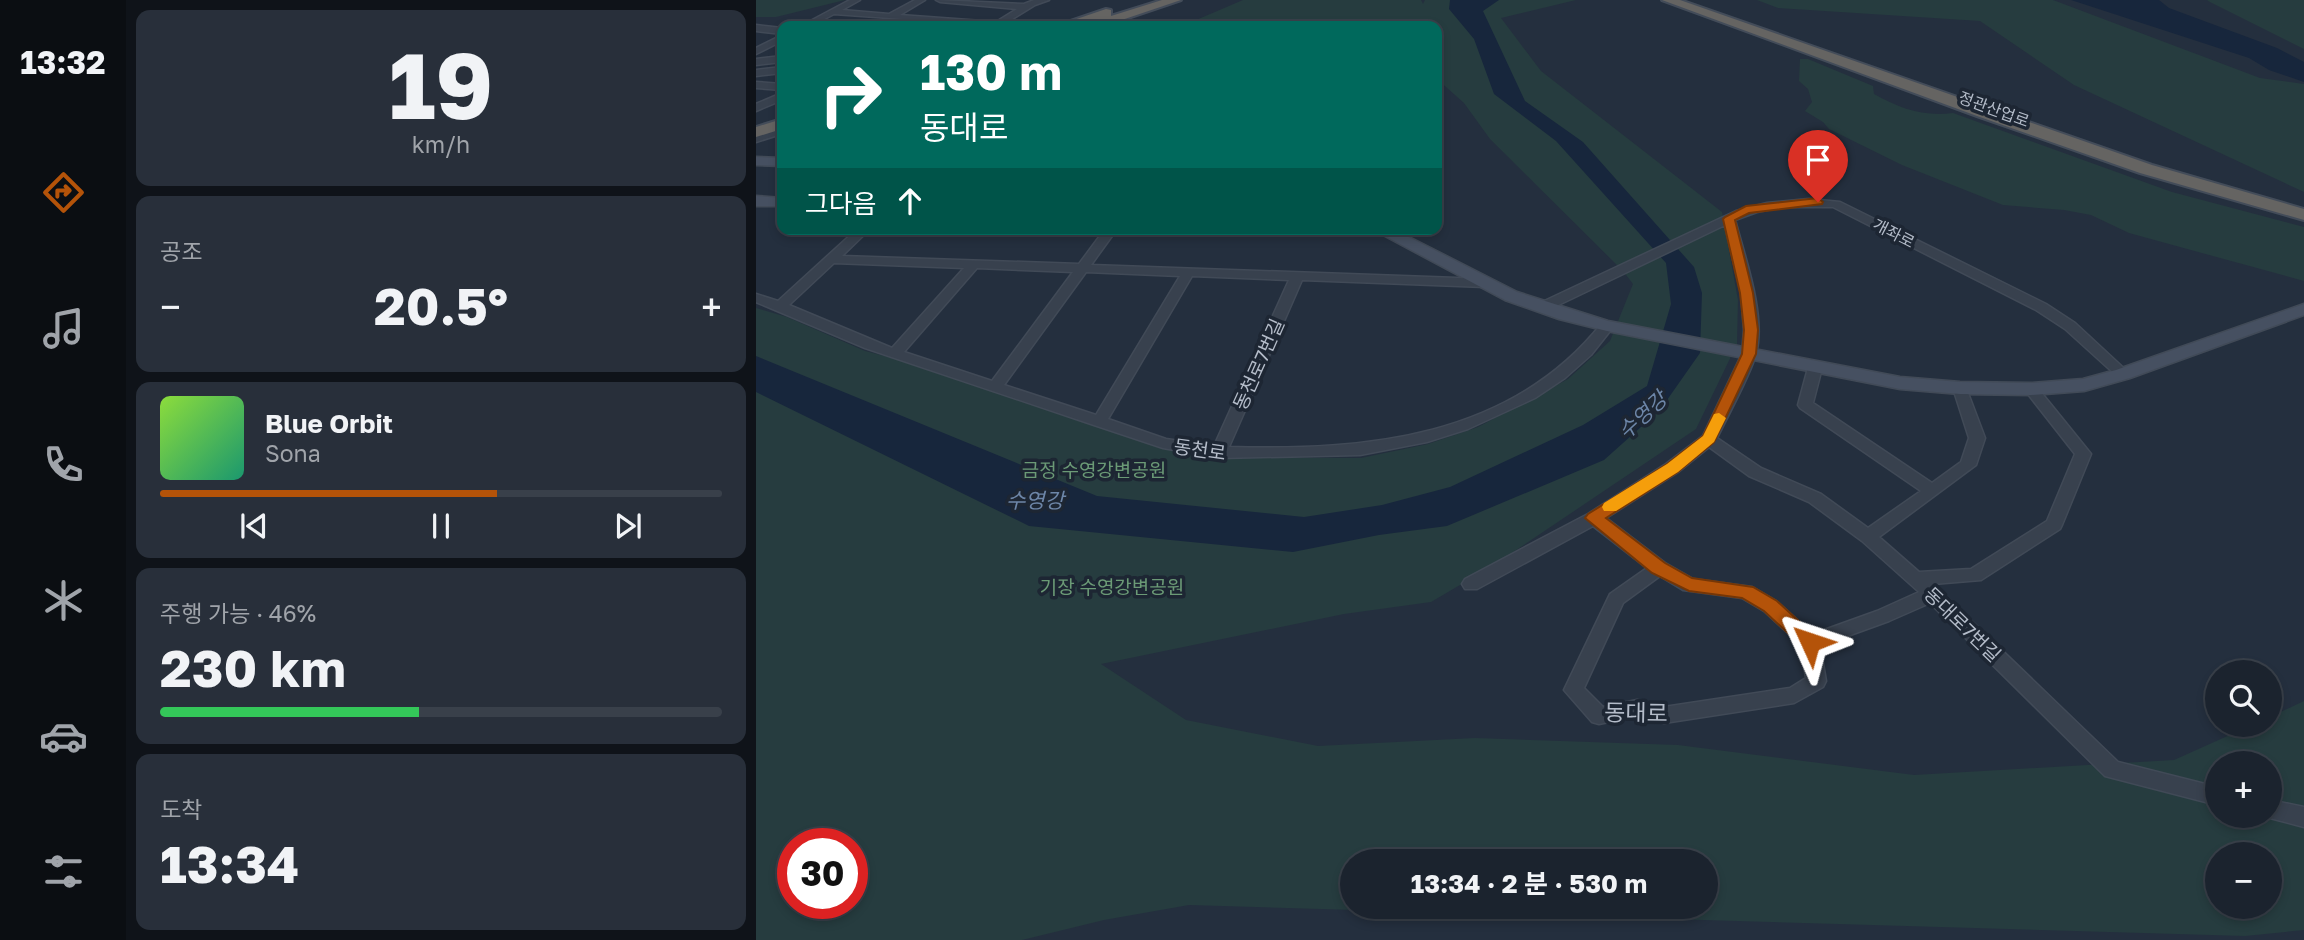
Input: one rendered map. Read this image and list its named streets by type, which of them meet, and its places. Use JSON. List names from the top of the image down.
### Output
{
  "streets": {
    "highway": ["정관산업로"],
    "street": [
      "개좌로",
      "동천로7번길",
      "동천로",
      "동대로7번길",
      "동대로"
    ]
  },
  "crossings": [
    ["동천로7번길", "동천로"]
  ],
  "water": ["수영강"],
  "parks": ["금정 수영강변공원", "기장 수영강변공원"],
  "page": {
    "tabs": "13:32",
    "tile": [
      ["19", "km/h"],
      "공조",
      ["주행 가능 · 46%", "230 km"],
      ["도착", "13:34"]
    ],
    "turn": ["130 m", "동대로"],
    "then": "그다음",
    "heat": ["−", "20.5°", "+"],
    "song": ["Blue Orbit", "Sona"],
    "map_buttons": ["+", "−"],
    "limit": "30",
    "trip": "13:34 · 2 분 · 530 m"
  }
}
